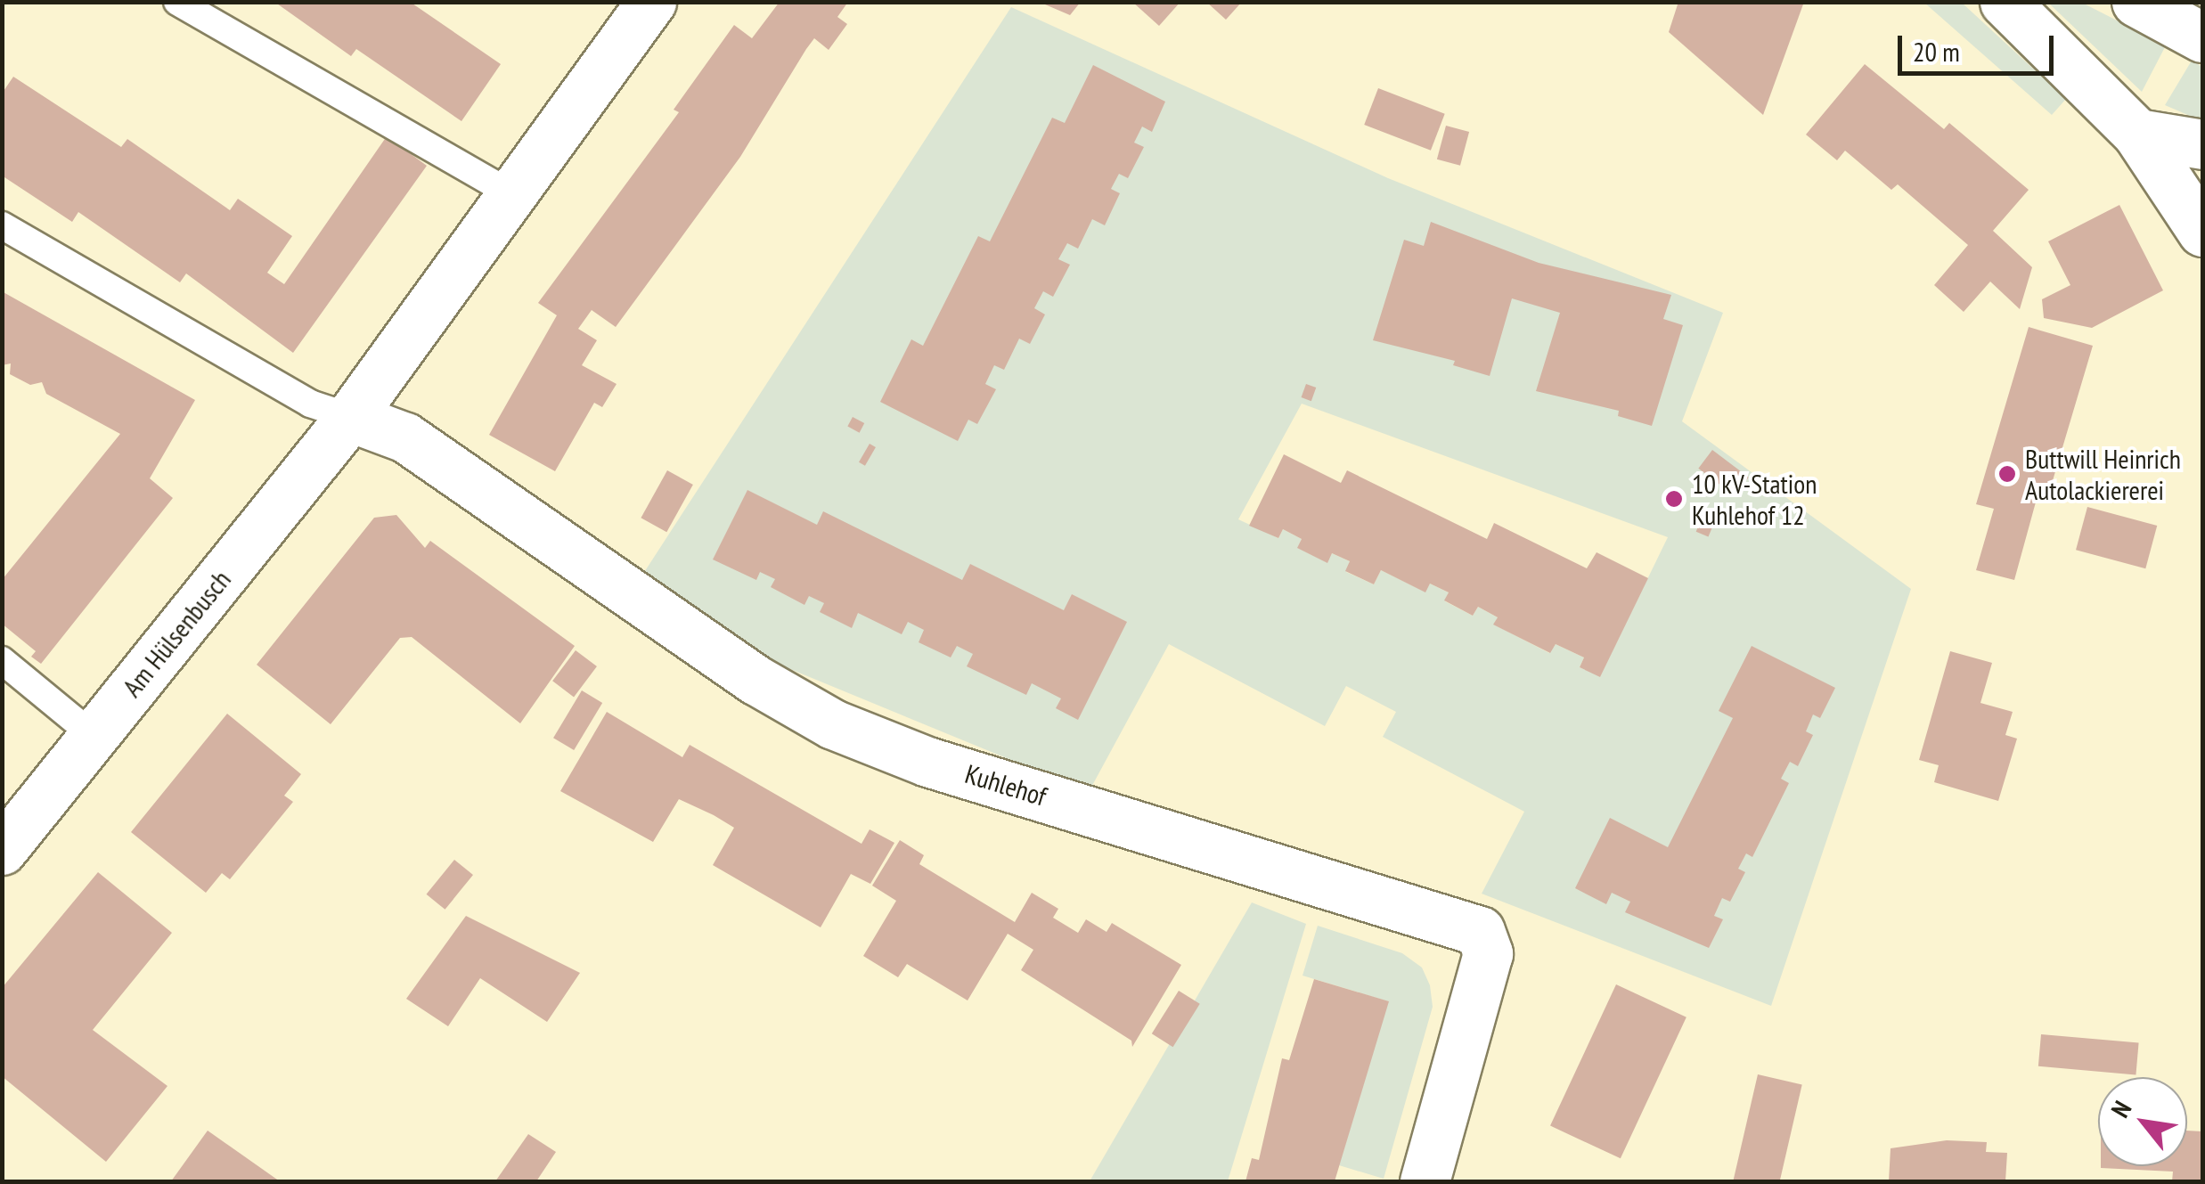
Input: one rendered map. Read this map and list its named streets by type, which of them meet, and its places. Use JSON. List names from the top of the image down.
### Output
{
  "streets": {
    "street": ["Am Hülsenbusch", "Kuhlehof"]
  },
  "crossings": [
    ["Am Hülsenbusch", "Kuhlehof"]
  ],
  "places": ["Buttwill Heinrich Autolackiererei", "10 kV-Station Kuhlehof 12"],
  "scale_bar": "20 m",
  "north": "top left"
}
